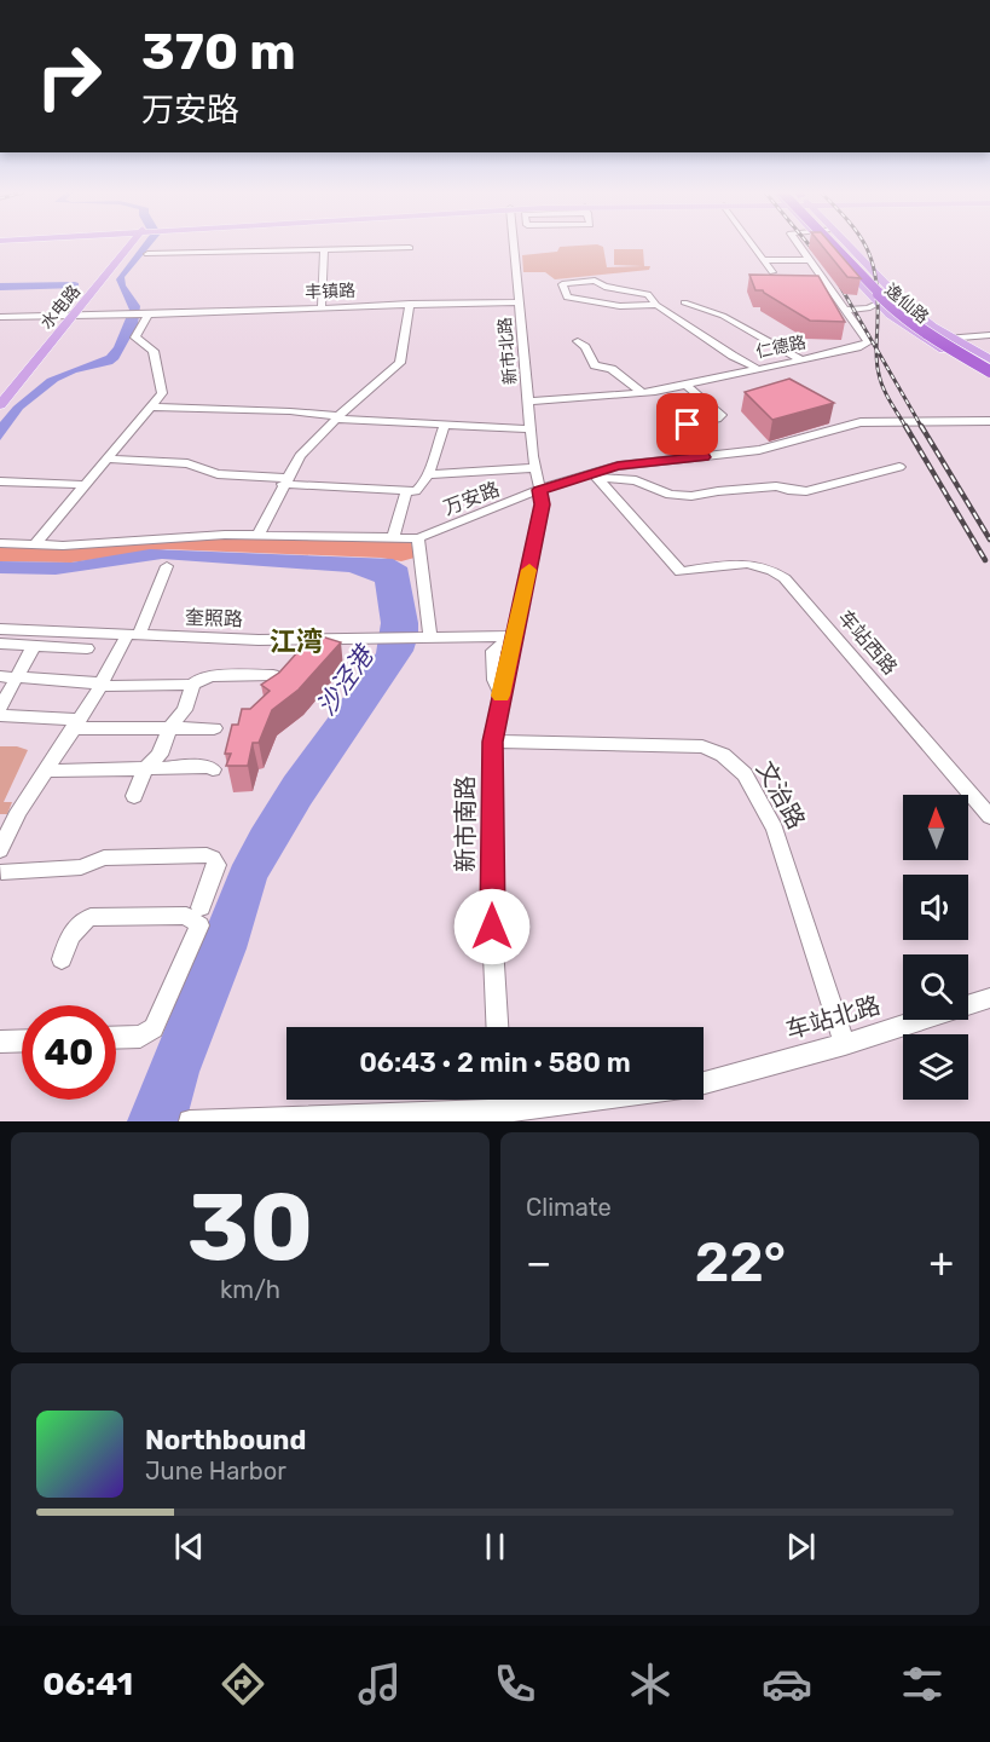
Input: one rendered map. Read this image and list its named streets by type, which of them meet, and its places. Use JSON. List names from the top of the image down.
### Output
{
  "streets": {
    "main road": ["逸仙路", "水电路"],
    "street": [
      "丰镇路",
      "仁德路",
      "新市北路",
      "万安路",
      "奎照路",
      "车站西路",
      "文治路",
      "新市南路",
      "车站北路"
    ]
  },
  "crossings": [
    ["丰镇路", "水电路"],
    ["丰镇路", "新市北路"],
    ["仁德路", "新市北路"],
    ["新市北路", "万安路"],
    ["新市北路", "新市南路"],
    ["万安路", "车站西路"],
    ["万安路", "新市南路"],
    ["奎照路", "新市南路"],
    ["文治路", "新市南路"],
    ["文治路", "车站北路"]
  ],
  "districts": ["江湾"],
  "water": ["沙泾港"],
  "north": "top",
  "page": {
    "turn": ["370 m", "万安路"],
    "limit": "40",
    "trip": "06:43 · 2 min · 580 m",
    "tile": [
      ["30", "km/h"],
      "Climate"
    ],
    "heat": ["−", "22°", "+"],
    "song": ["Northbound", "June Harbor"],
    "tabs": "06:41"
  }
}
